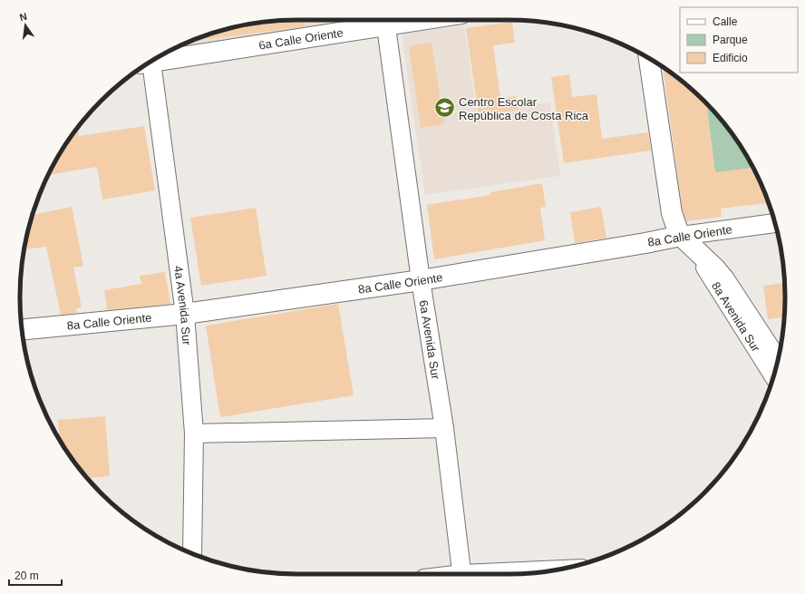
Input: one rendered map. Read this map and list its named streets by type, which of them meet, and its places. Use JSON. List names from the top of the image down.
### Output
{
  "streets": {
    "main road": ["6a Calle Oriente", "8a Calle Oriente"],
    "street": ["4a Avenida Sur", "8a Avenida Sur", "6a Avenida Sur"]
  },
  "crossings": [
    ["6a Calle Oriente", "6a Avenida Sur"],
    ["8a Calle Oriente", "4a Avenida Sur"],
    ["8a Calle Oriente", "6a Avenida Sur"]
  ],
  "places": {
    "school or university": ["Centro Escolar República de Costa Rica"]
  },
  "legend": ["Calle", "Parque", "Edificio"],
  "scale_bar": "20 m",
  "north": "top"
}
